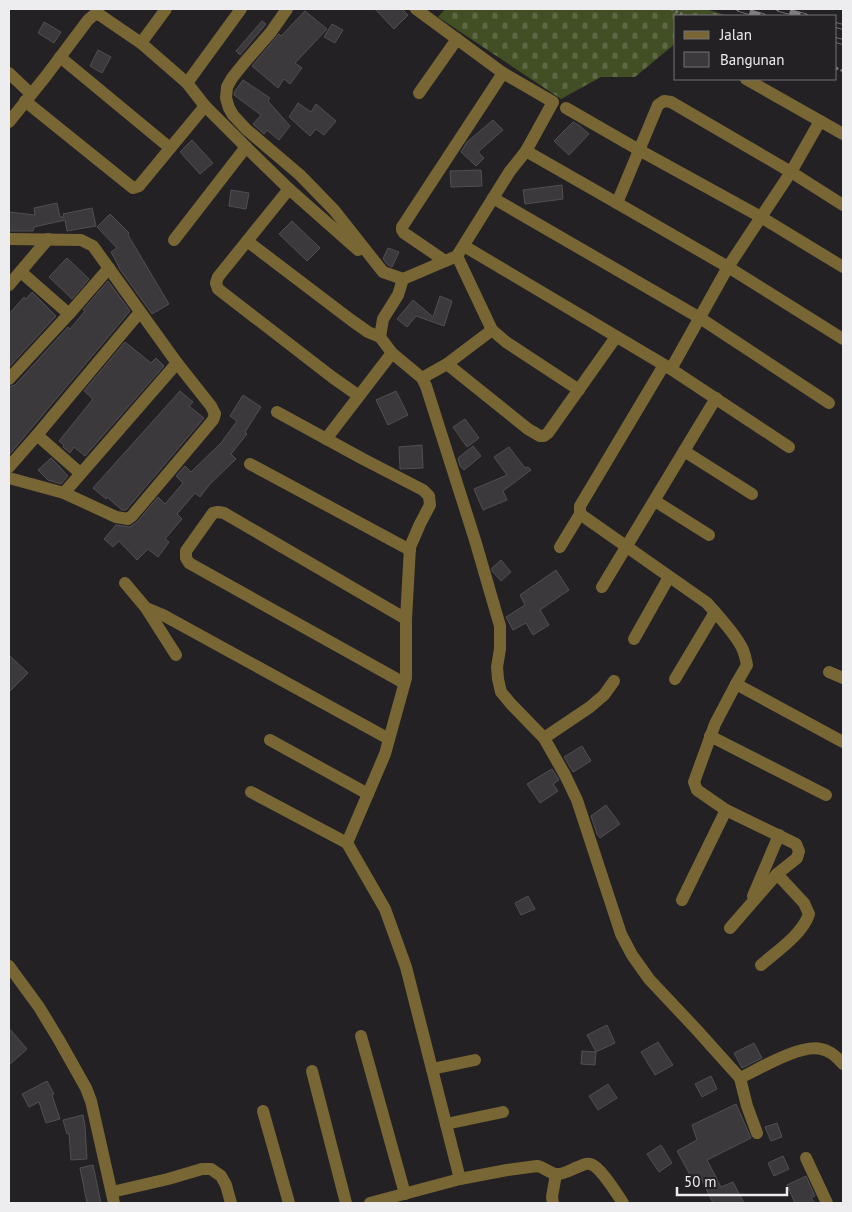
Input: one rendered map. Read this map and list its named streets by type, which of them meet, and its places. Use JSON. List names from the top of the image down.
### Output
{
  "legend": ["Jalan", "Bangunan"],
  "scale_bar": "50 m"
}
